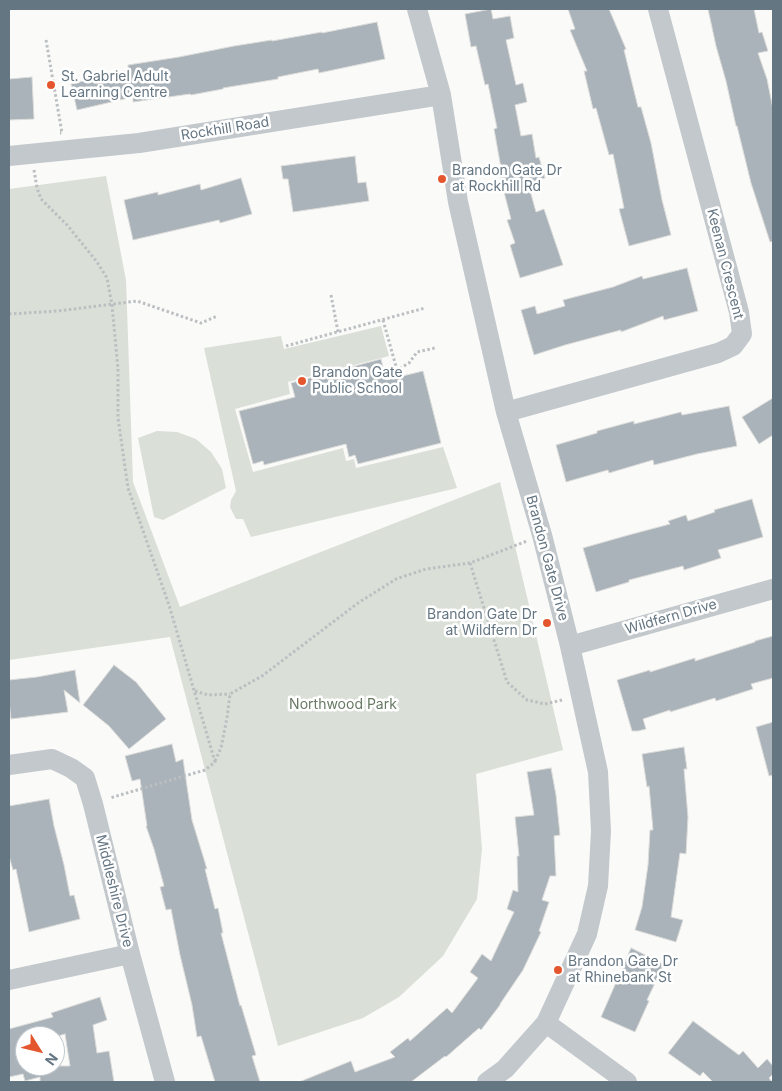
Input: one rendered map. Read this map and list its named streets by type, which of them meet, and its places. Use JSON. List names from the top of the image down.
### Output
{
  "streets": {
    "street": [
      "Rockhill Road",
      "Keenan Crescent",
      "Brandon Gate Drive",
      "Wildfern Drive",
      "Middleshire Drive"
    ]
  },
  "crossings": [
    ["Rockhill Road", "Brandon Gate Drive"],
    ["Keenan Crescent", "Brandon Gate Drive"],
    ["Brandon Gate Drive", "Wildfern Drive"]
  ],
  "parks": ["Northwood Park"],
  "places": [
    "St. Gabriel Adult Learning Centre",
    "Brandon Gate Dr at Rockhill Rd",
    "Brandon Gate Public School",
    "Brandon Gate Dr at Wildfern Dr",
    "Brandon Gate Dr at Rhinebank St"
  ],
  "north": "bottom right"
}
